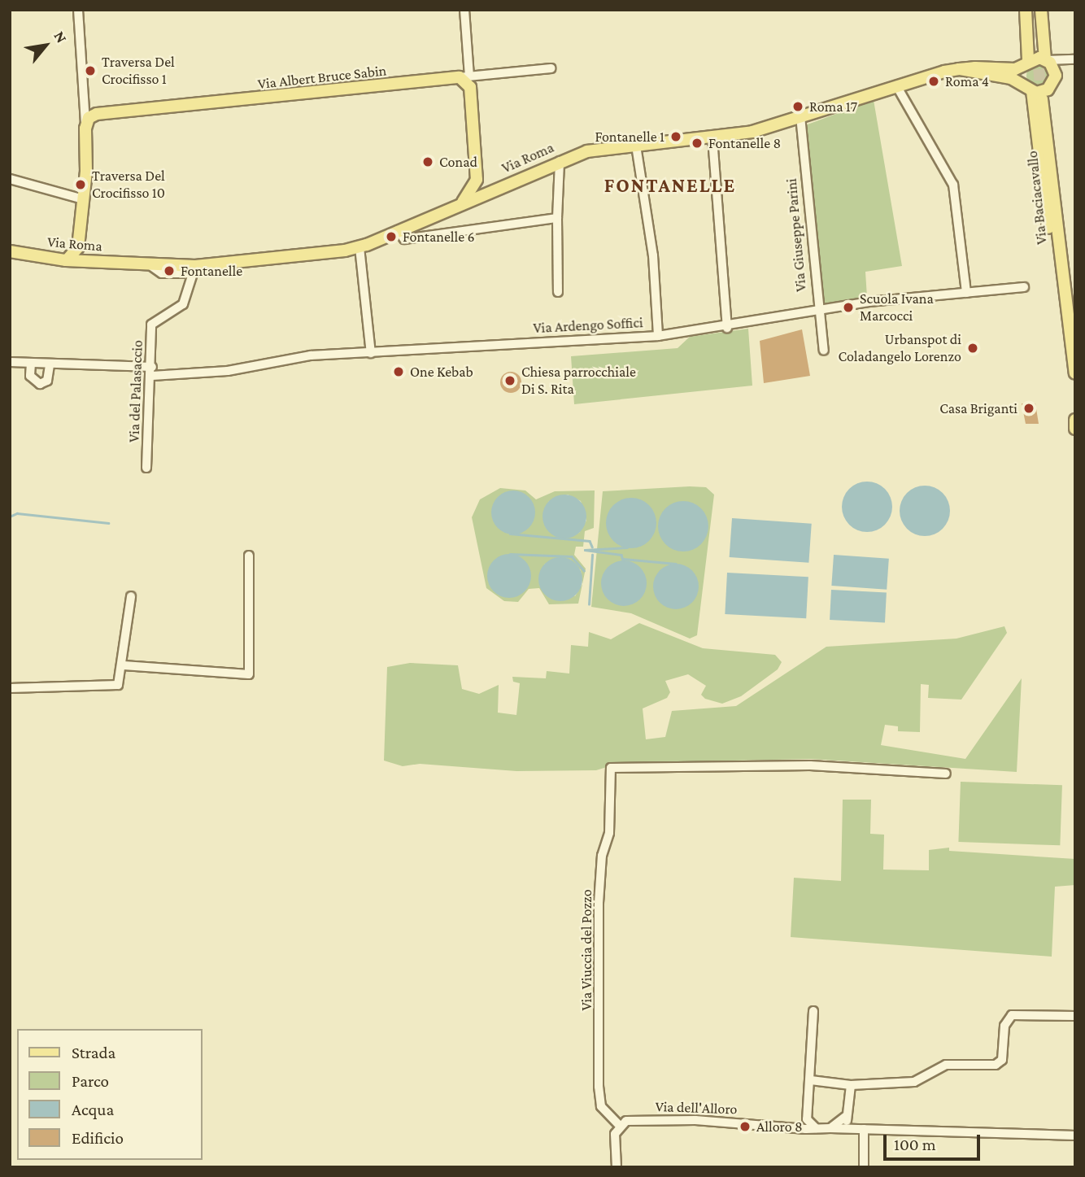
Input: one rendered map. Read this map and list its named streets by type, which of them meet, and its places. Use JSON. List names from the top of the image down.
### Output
{
  "streets": {
    "main road": ["Via Albert Bruce Sabin", "Via Roma"],
    "street": [
      "Via Giuseppe Parini",
      "Via Ardengo Soffici",
      "Via del Palasaccio",
      "Via Viuccia del Pozzo",
      "Via dell'Alloro"
    ]
  },
  "crossings": [
    ["Via Roma", "Via Giuseppe Parini"],
    ["Via Roma", "Via del Palasaccio"],
    ["Via Giuseppe Parini", "Via Ardengo Soffici"],
    ["Via Ardengo Soffici", "Via del Palasaccio"],
    ["Via Viuccia del Pozzo", "Via dell'Alloro"]
  ],
  "districts": ["FONTANELLE"],
  "places": [
    "Traversa Del Crocifisso 1",
    "Roma 4",
    "Roma 17",
    "Fontanelle 1",
    "Fontanelle 8",
    "Conad",
    "Traversa Del Crocifisso 10",
    "Fontanelle 6",
    "Fontanelle",
    "Scuola Ivana Marcocci",
    "Urbanspot di Coladangelo Lorenzo",
    "One Kebab",
    "Chiesa parrocchiale Di S. Rita",
    "Casa Briganti",
    "Alloro 8"
  ],
  "legend": [
    "Strada",
    "Parco",
    "Acqua",
    "Edificio"
  ],
  "scale_bar": "100 m",
  "north": "top right"
}
